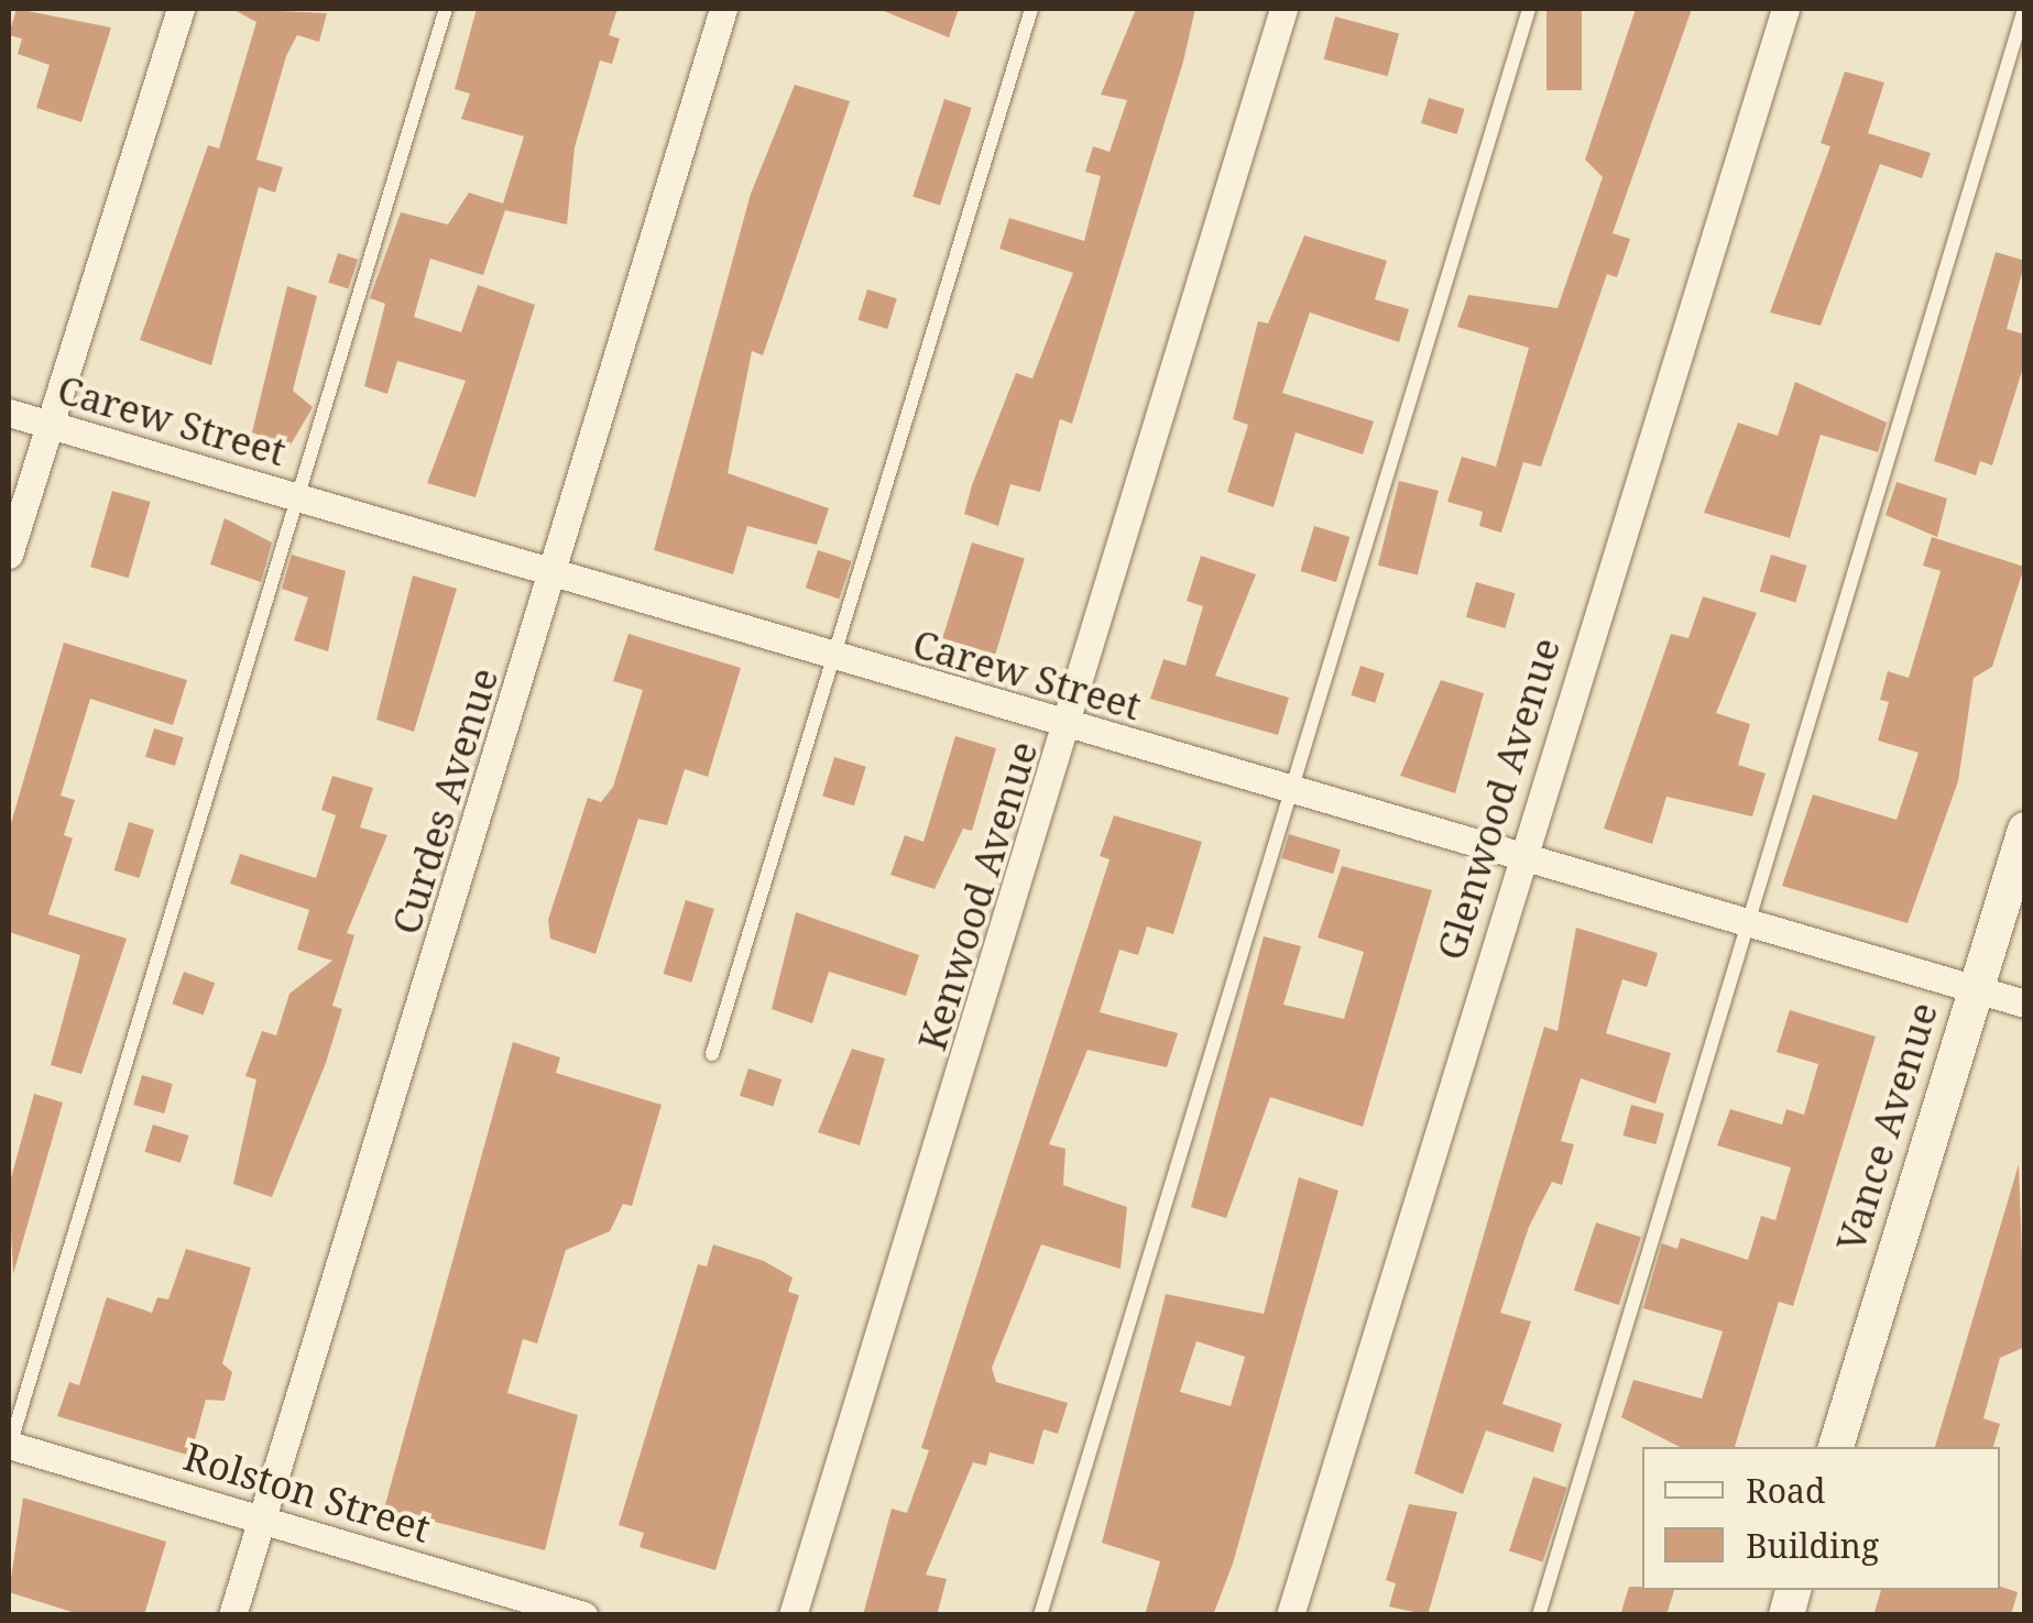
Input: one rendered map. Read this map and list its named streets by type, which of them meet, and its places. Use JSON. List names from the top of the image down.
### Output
{
  "streets": {
    "street": [
      "Carew Street",
      "Glenwood Avenue",
      "Curdes Avenue",
      "Kenwood Avenue",
      "Vance Avenue",
      "Rolston Street"
    ]
  },
  "crossings": [
    ["Carew Street", "Glenwood Avenue"],
    ["Carew Street", "Curdes Avenue"],
    ["Carew Street", "Kenwood Avenue"],
    ["Carew Street", "Vance Avenue"],
    ["Curdes Avenue", "Rolston Street"]
  ],
  "legend": ["Road", "Building"]
}
